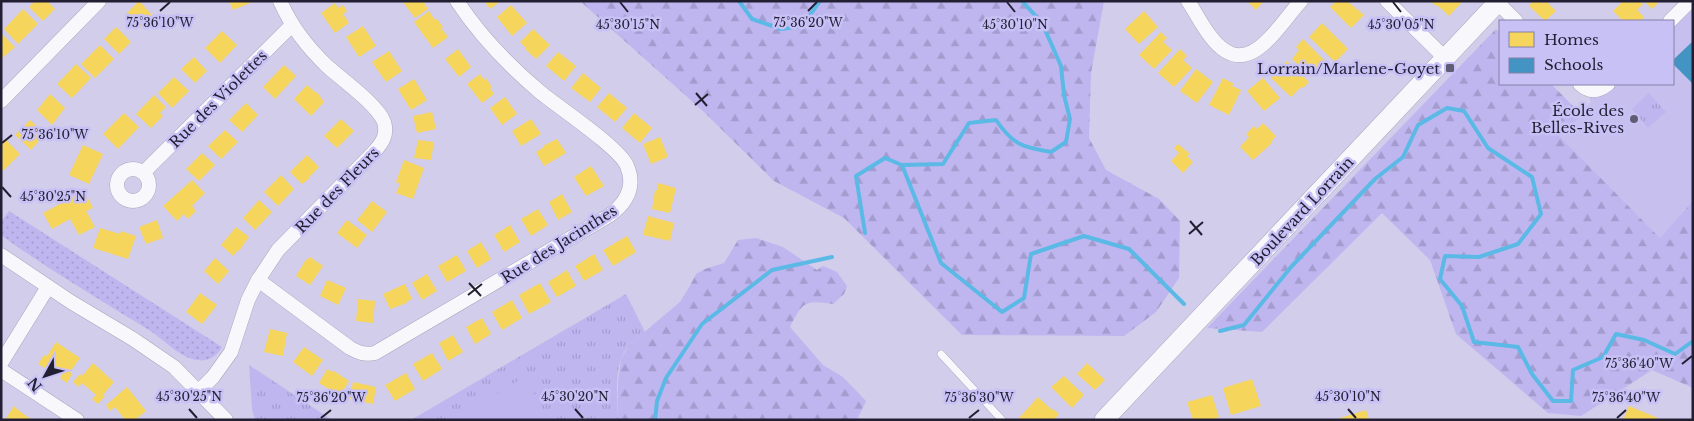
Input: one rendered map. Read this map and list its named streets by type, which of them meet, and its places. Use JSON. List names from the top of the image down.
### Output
{
  "streets": {
    "main road": ["Boulevard Lorrain"],
    "street": ["Rue des Violettes", "Rue des Fleurs", "Rue des Jacinthes"]
  },
  "crossings": [
    ["Rue des Violettes", "Rue des Fleurs"],
    ["Rue des Fleurs", "Rue des Jacinthes"]
  ],
  "places": {
    "transit": ["Lorrain/Marlene-Goyet"],
    "other": ["École des Belles-Rives"]
  },
  "legend": ["Homes", "Schools"],
  "north": "bottom left",
  "coordinates": [
    "75°36'10\"W",
    "75°36'20\"W",
    "45°30'15\"N",
    "45°30'10\"N",
    "45°30'05\"N",
    "45°30'25\"N",
    "75°36'40\"W",
    "45°30'20\"N",
    "75°36'30\"W"
  ]
}
